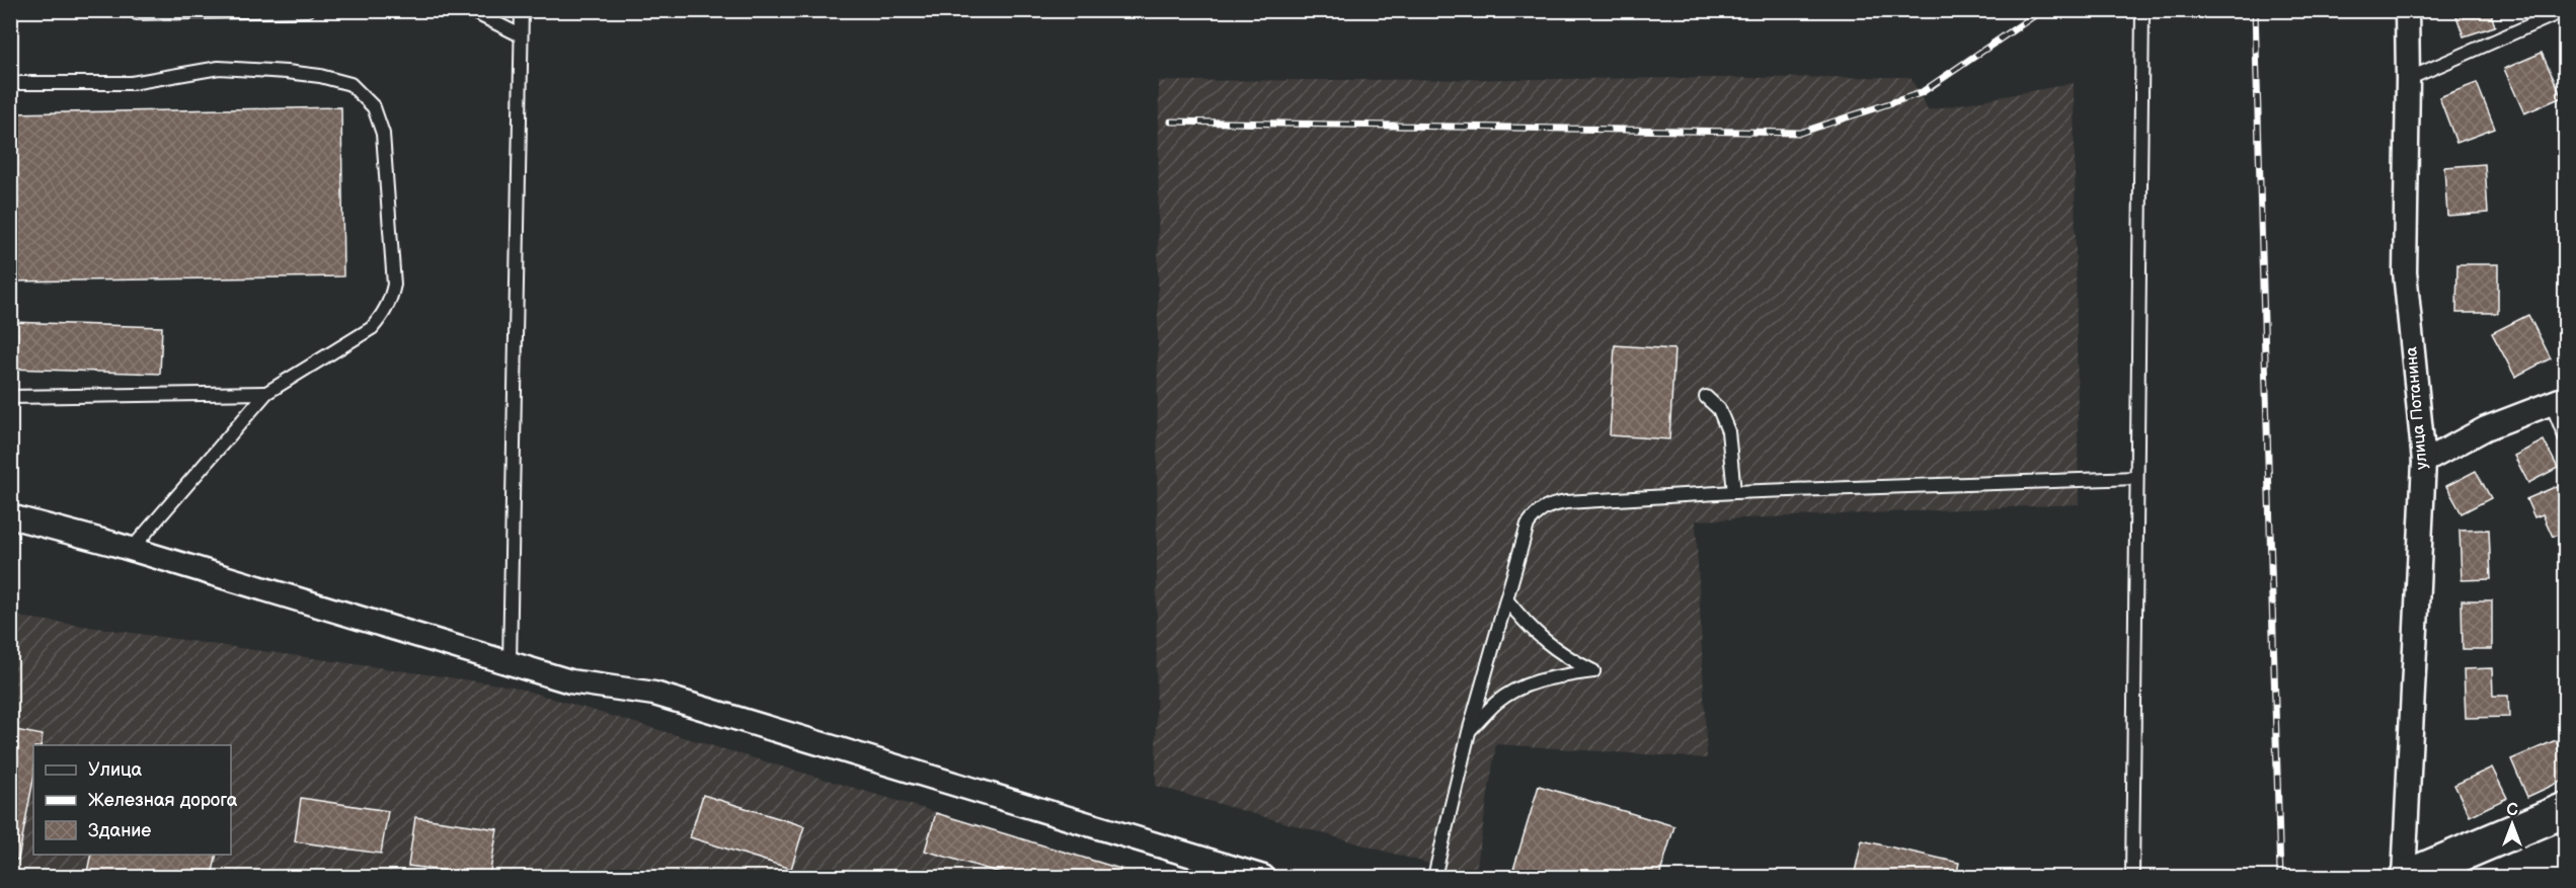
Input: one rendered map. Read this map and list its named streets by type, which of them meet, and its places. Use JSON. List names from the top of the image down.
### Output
{
  "streets": {
    "street": ["улица Потанина"]
  },
  "legend": ["Улица", "Железная дорога", "Здание"],
  "north": "top"
}
